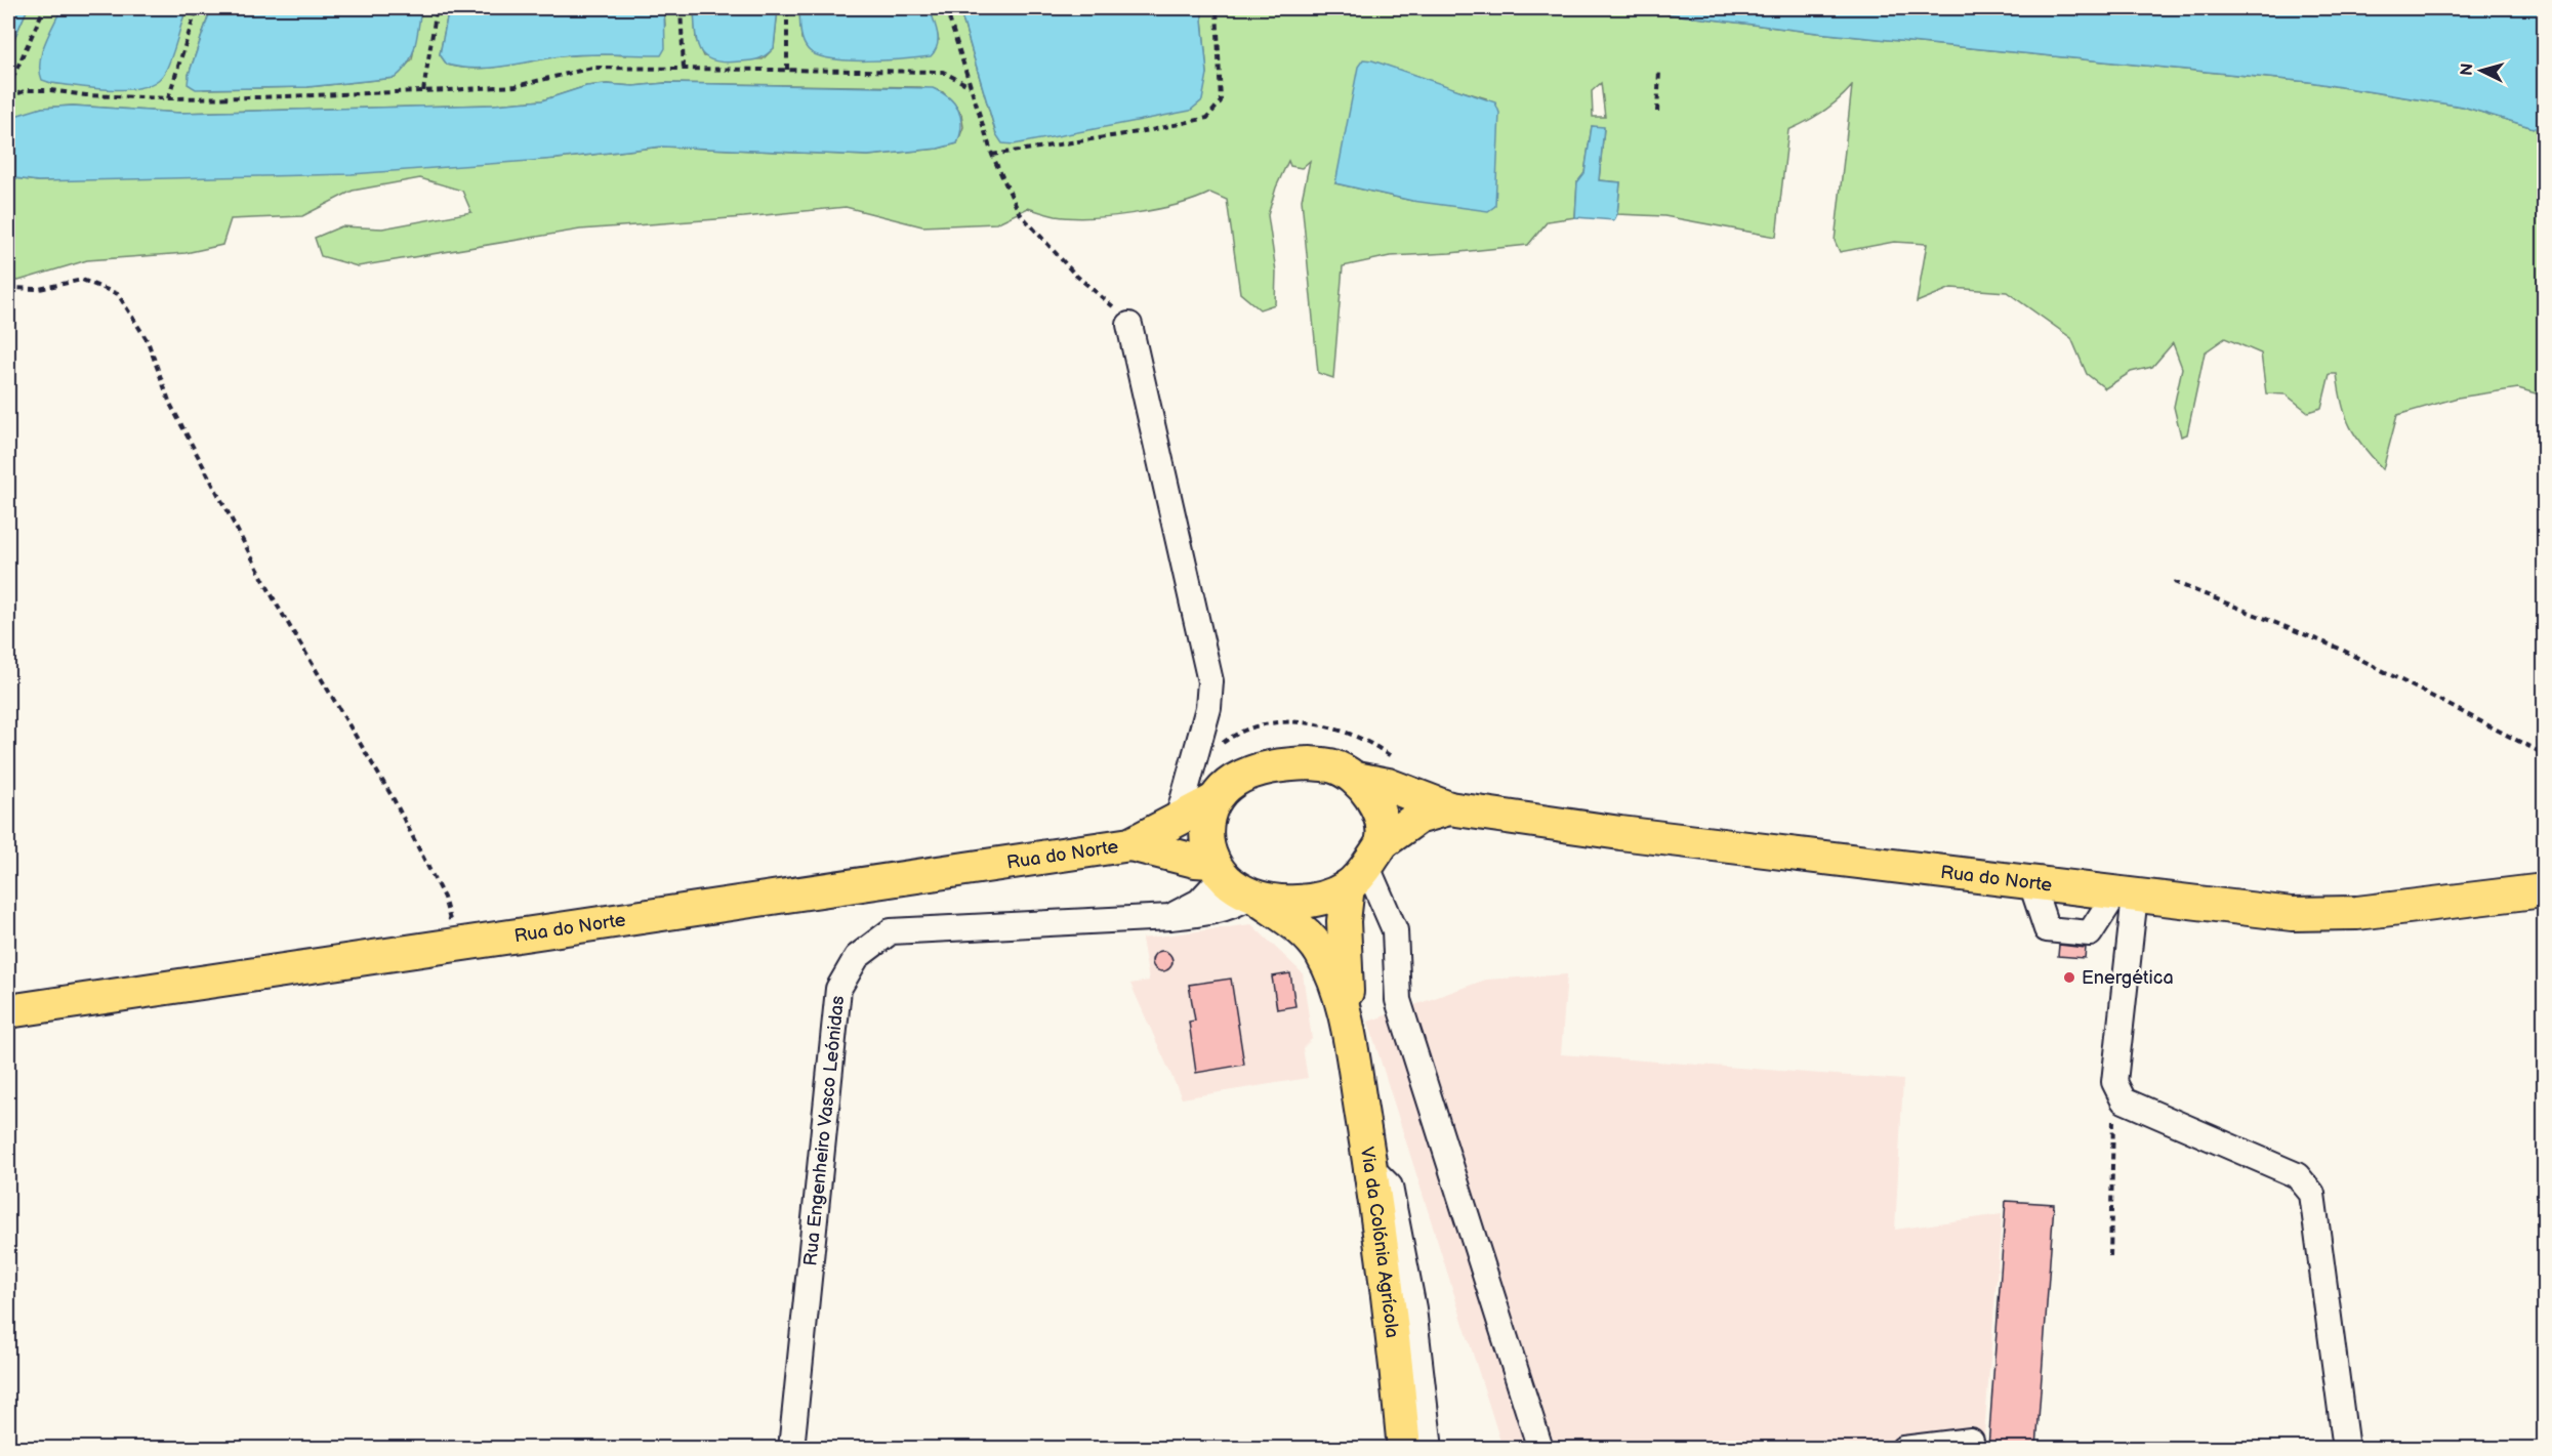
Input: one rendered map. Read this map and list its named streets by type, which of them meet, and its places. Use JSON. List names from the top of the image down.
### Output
{
  "streets": {
    "main road": ["Rua do Norte", "Via da Colónia Agrícola"],
    "street": ["Rua Engenheiro Vasco Leónidas"]
  },
  "crossings": [
    ["Rua do Norte", "Rua Engenheiro Vasco Leónidas"],
    ["Rua do Norte", "Via da Colónia Agrícola"],
    ["Rua Engenheiro Vasco Leónidas", "Via da Colónia Agrícola"]
  ],
  "places": ["Energética"],
  "north": "left"
}
